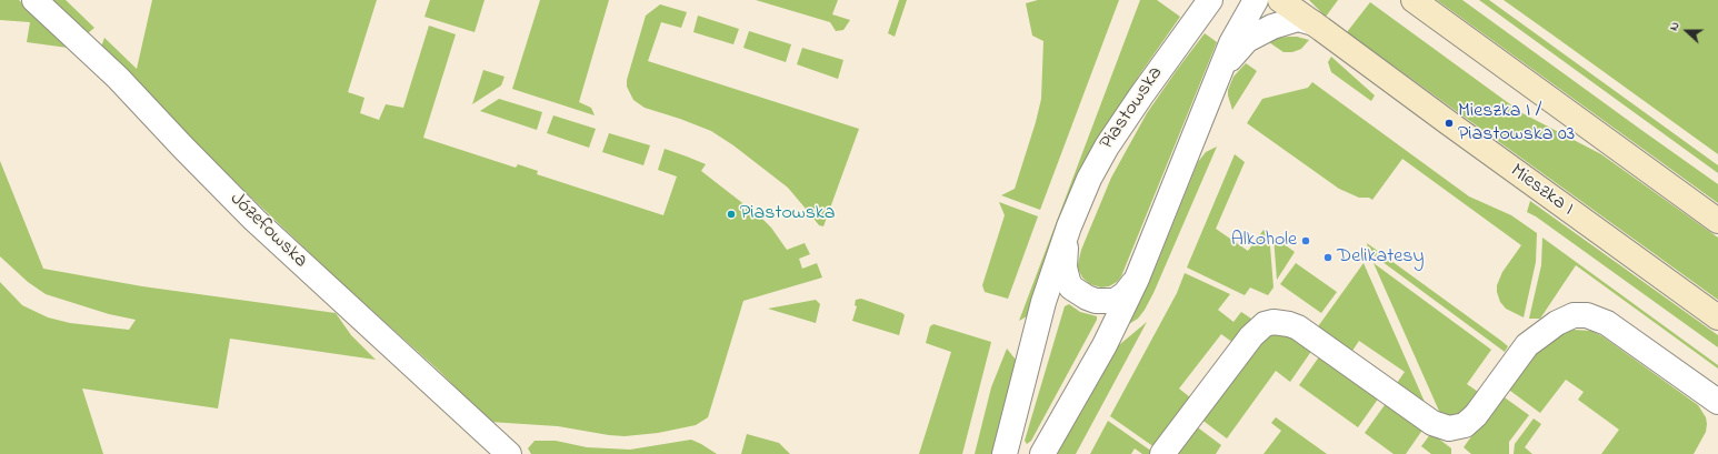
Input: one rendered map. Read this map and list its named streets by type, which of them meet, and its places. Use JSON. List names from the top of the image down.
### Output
{
  "streets": {
    "street": ["Piastowska", "Mieszka I", "Józefowska"]
  },
  "crossings": [
    ["Piastowska", "Mieszka I"]
  ],
  "places": [
    "Mieszka I / Piastowska 03",
    "Piastowska",
    "Alkohole",
    "Delikatesy"
  ],
  "north": "left"
}
